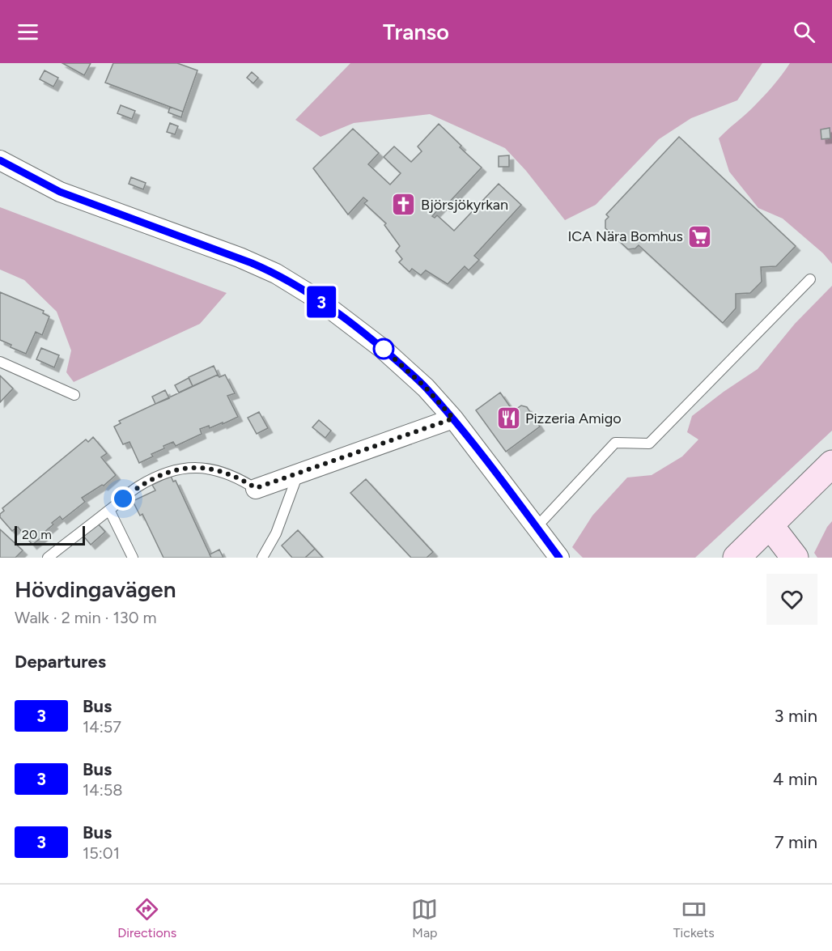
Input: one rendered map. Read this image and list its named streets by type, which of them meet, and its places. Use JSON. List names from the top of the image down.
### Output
{
  "places": {
    "church": ["Björsjökyrkan"],
    "supermarket": ["ICA Nära Bomhus"],
    "restaurant": ["Pizzeria Amigo"]
  },
  "lines": ["bus line 3"],
  "scale_bar": "20 m",
  "page": {
    "header": "Transo",
    "on_map": "3",
    "scale": "20 m",
    "heading": [
      ["Hövdingavägen", "Walk · 2 min · 130 m"],
      "Departures"
    ],
    "list": [
      {
        "mark": "3",
        "name": "Bus",
        "note": "14:57",
        "value": "3 min"
      },
      {
        "mark": "3",
        "name": "Bus",
        "note": "14:58",
        "value": "4 min"
      },
      {
        "mark": "3",
        "name": "Bus",
        "note": "15:01",
        "value": "7 min"
      }
    ],
    "tabs": ["Directions", "Map", "Tickets"]
  }
}
